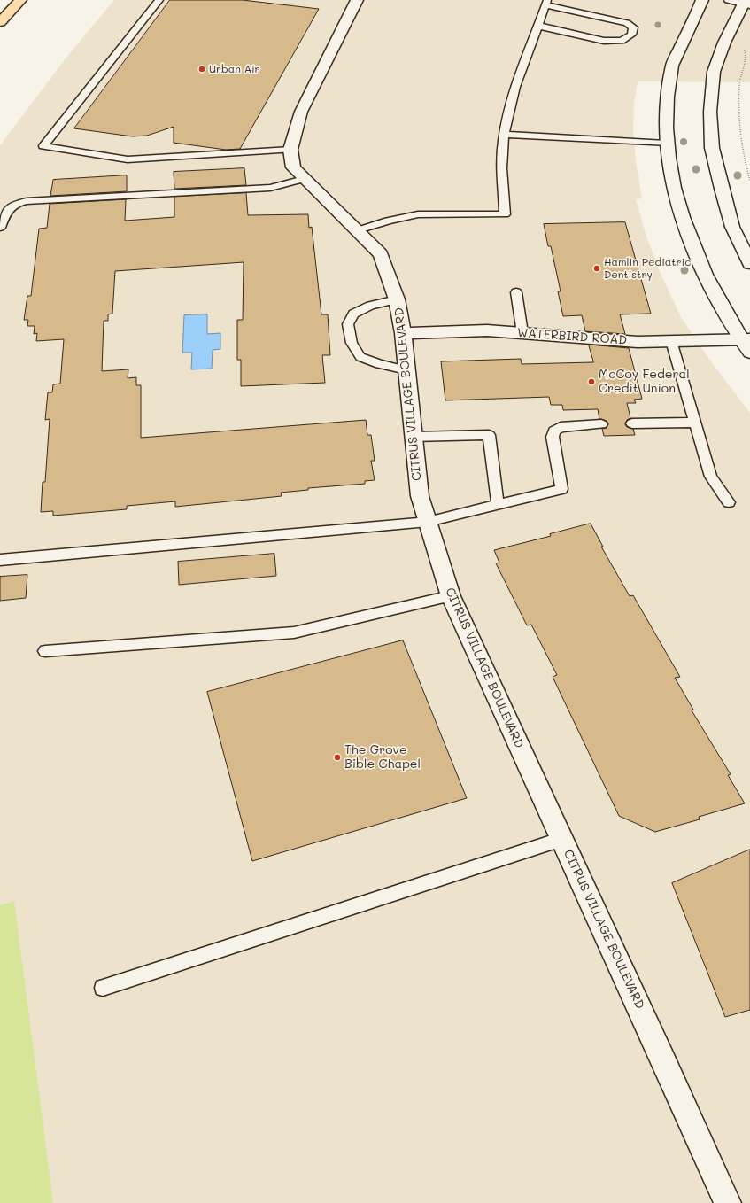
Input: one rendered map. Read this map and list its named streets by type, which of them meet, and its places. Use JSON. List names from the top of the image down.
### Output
{
  "streets": {
    "street": ["WATERBIRD ROAD", "CITRUS VILLAGE BOULEVARD"]
  },
  "crossings": [
    ["WATERBIRD ROAD", "CITRUS VILLAGE BOULEVARD"]
  ],
  "places": [
    "Urban Air",
    "Hamlin Pediatric Dentistry",
    "McCoy Federal Credit Union",
    "The Grove Bible Chapel"
  ]
}
